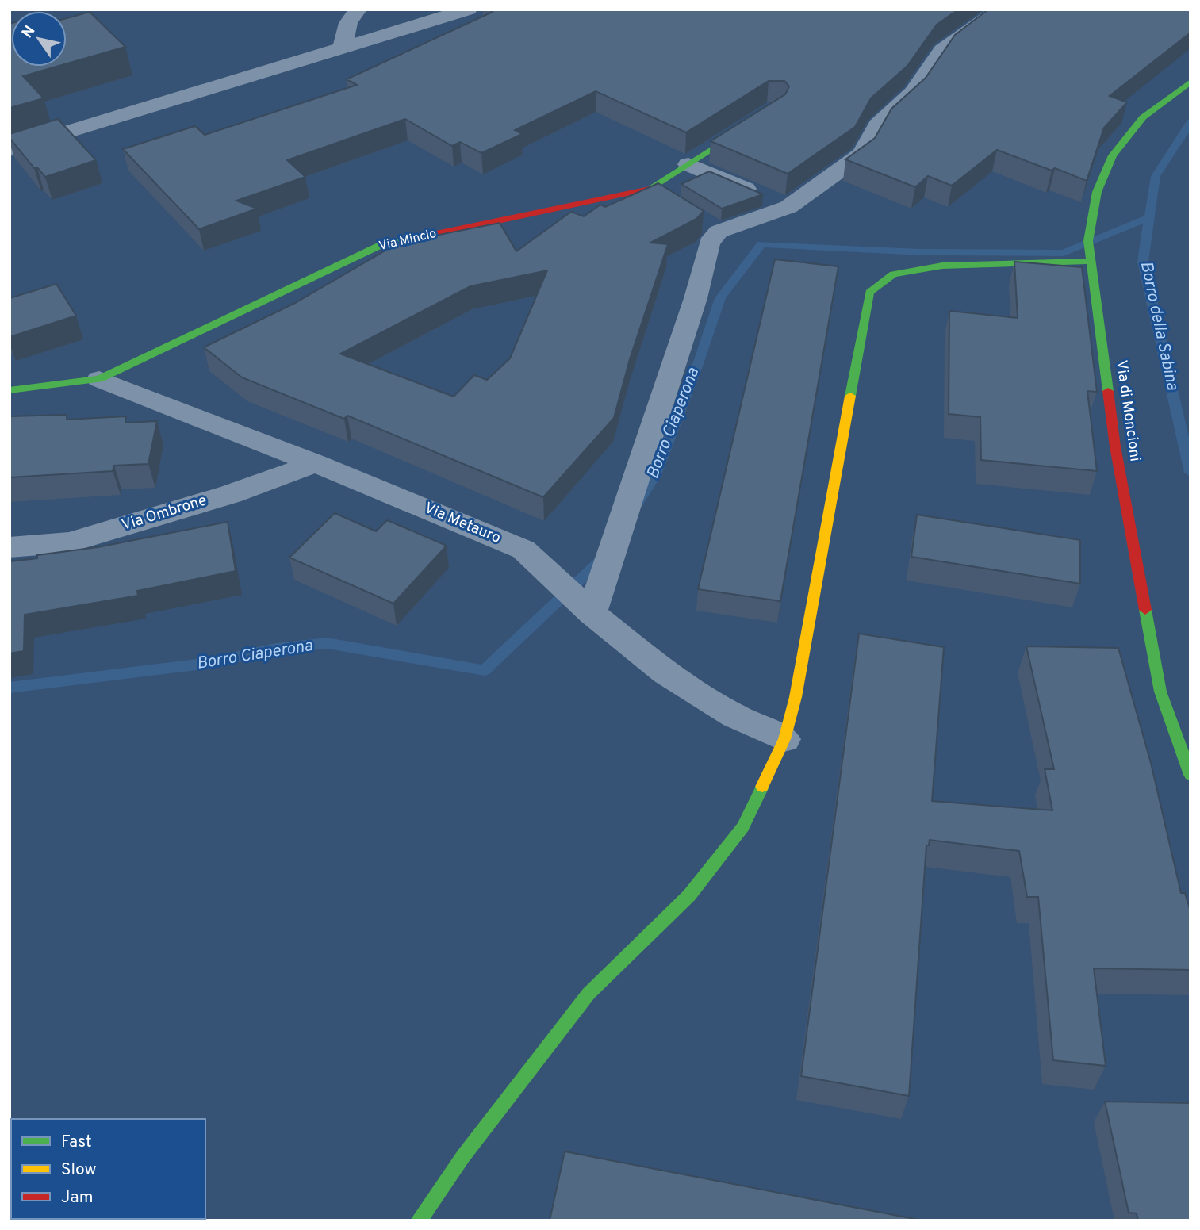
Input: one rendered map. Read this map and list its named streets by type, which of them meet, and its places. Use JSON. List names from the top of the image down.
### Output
{
  "streets": {
    "street": [
      "Via Mincio",
      "Via di Moncioni",
      "Via Ombrone",
      "Via Metauro"
    ]
  },
  "crossings": [
    ["Via Mincio", "Via Metauro"],
    ["Via Ombrone", "Via Metauro"]
  ],
  "water": ["Borro della Sabina", "Borro Ciaperona"],
  "legend": ["Fast", "Slow", "Jam"],
  "north": "top left"
}
